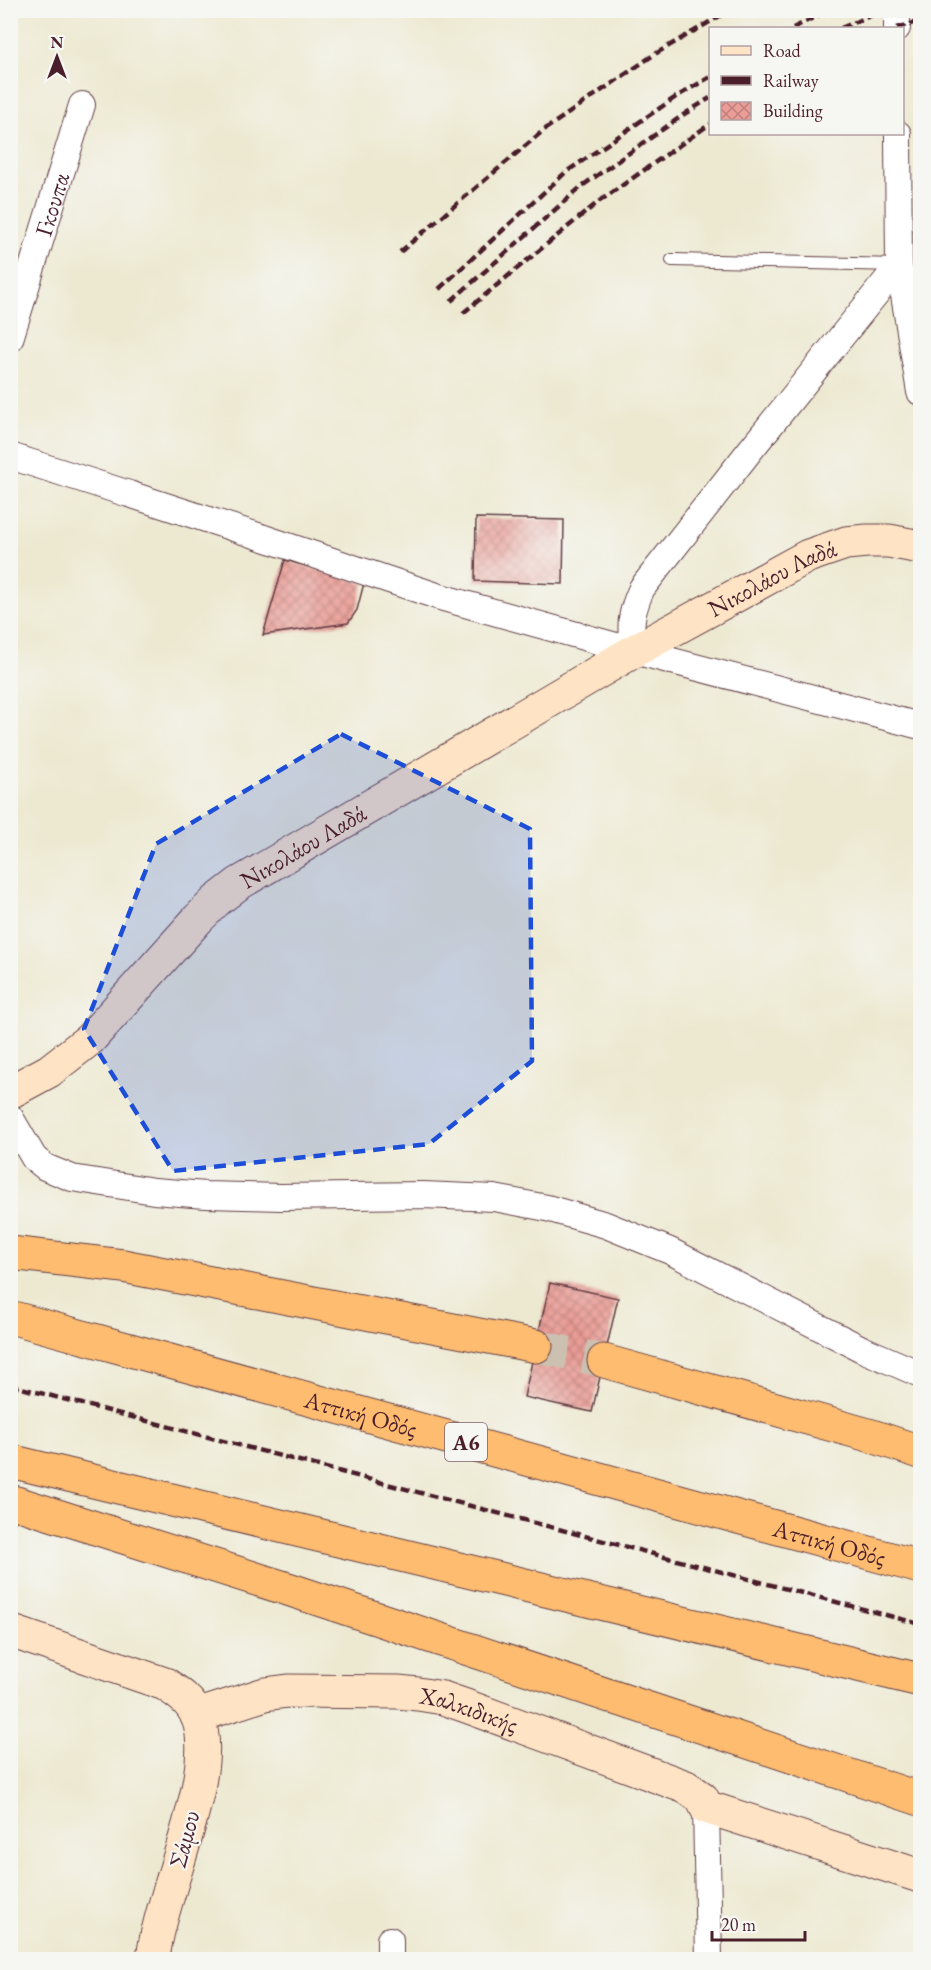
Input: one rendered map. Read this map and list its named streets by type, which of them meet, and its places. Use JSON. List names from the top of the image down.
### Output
{
  "streets": {
    "highway": ["Αττική Οδός", "Α6"],
    "street": [
      "Γκουπα",
      "Νικολάου Λαδά",
      "Χαλκιδικής",
      "Σάμου"
    ]
  },
  "crossings": [
    ["Χαλκιδικής", "Σάμου"]
  ],
  "legend": ["Road", "Railway", "Building"],
  "scale_bar": "20 m",
  "north": "top"
}
